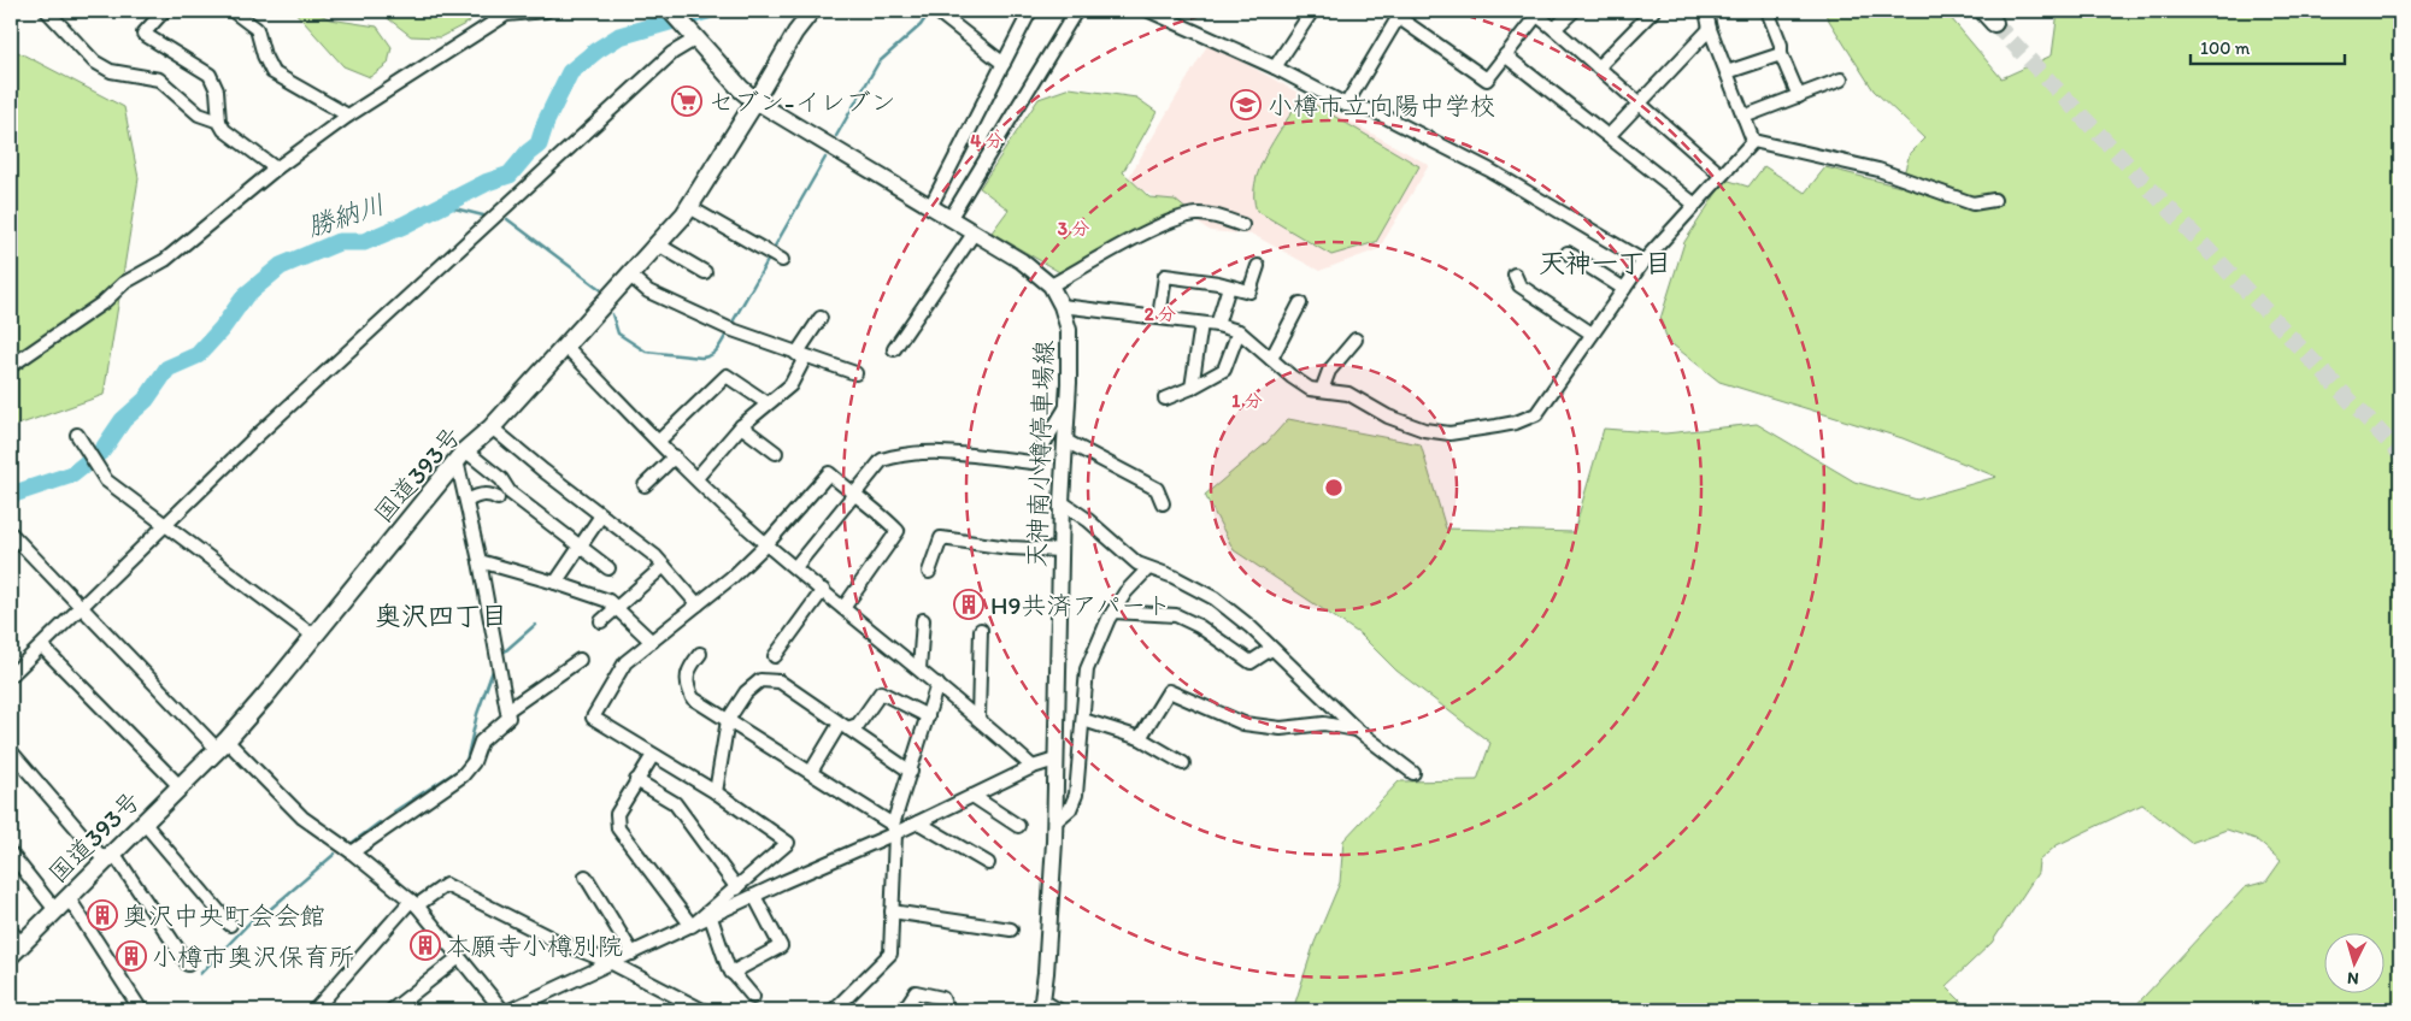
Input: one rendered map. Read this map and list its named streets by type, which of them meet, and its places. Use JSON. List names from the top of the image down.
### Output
{
  "streets": {
    "highway": ["国道393号"],
    "main road": ["天神南小樽停車場線"]
  },
  "crossings": [
    ["天神南小樽停車場線", "国道393号"]
  ],
  "districts": ["天神一丁目", "奥沢四丁目"],
  "water": ["勝納川"],
  "places": {
    "supermarket": ["セブン-イレブン"],
    "school or university": ["小樽市立向陽中学校"],
    "building": [
      "H9共済アパート",
      "奥沢中央町会会館",
      "本願寺小樽別院",
      "小樽市奥沢保育所"
    ]
  },
  "scale_bar": "100 m",
  "north": "bottom",
  "rings": [
    "4 分",
    "3 分",
    "2 分",
    "1 分"
  ]
}
